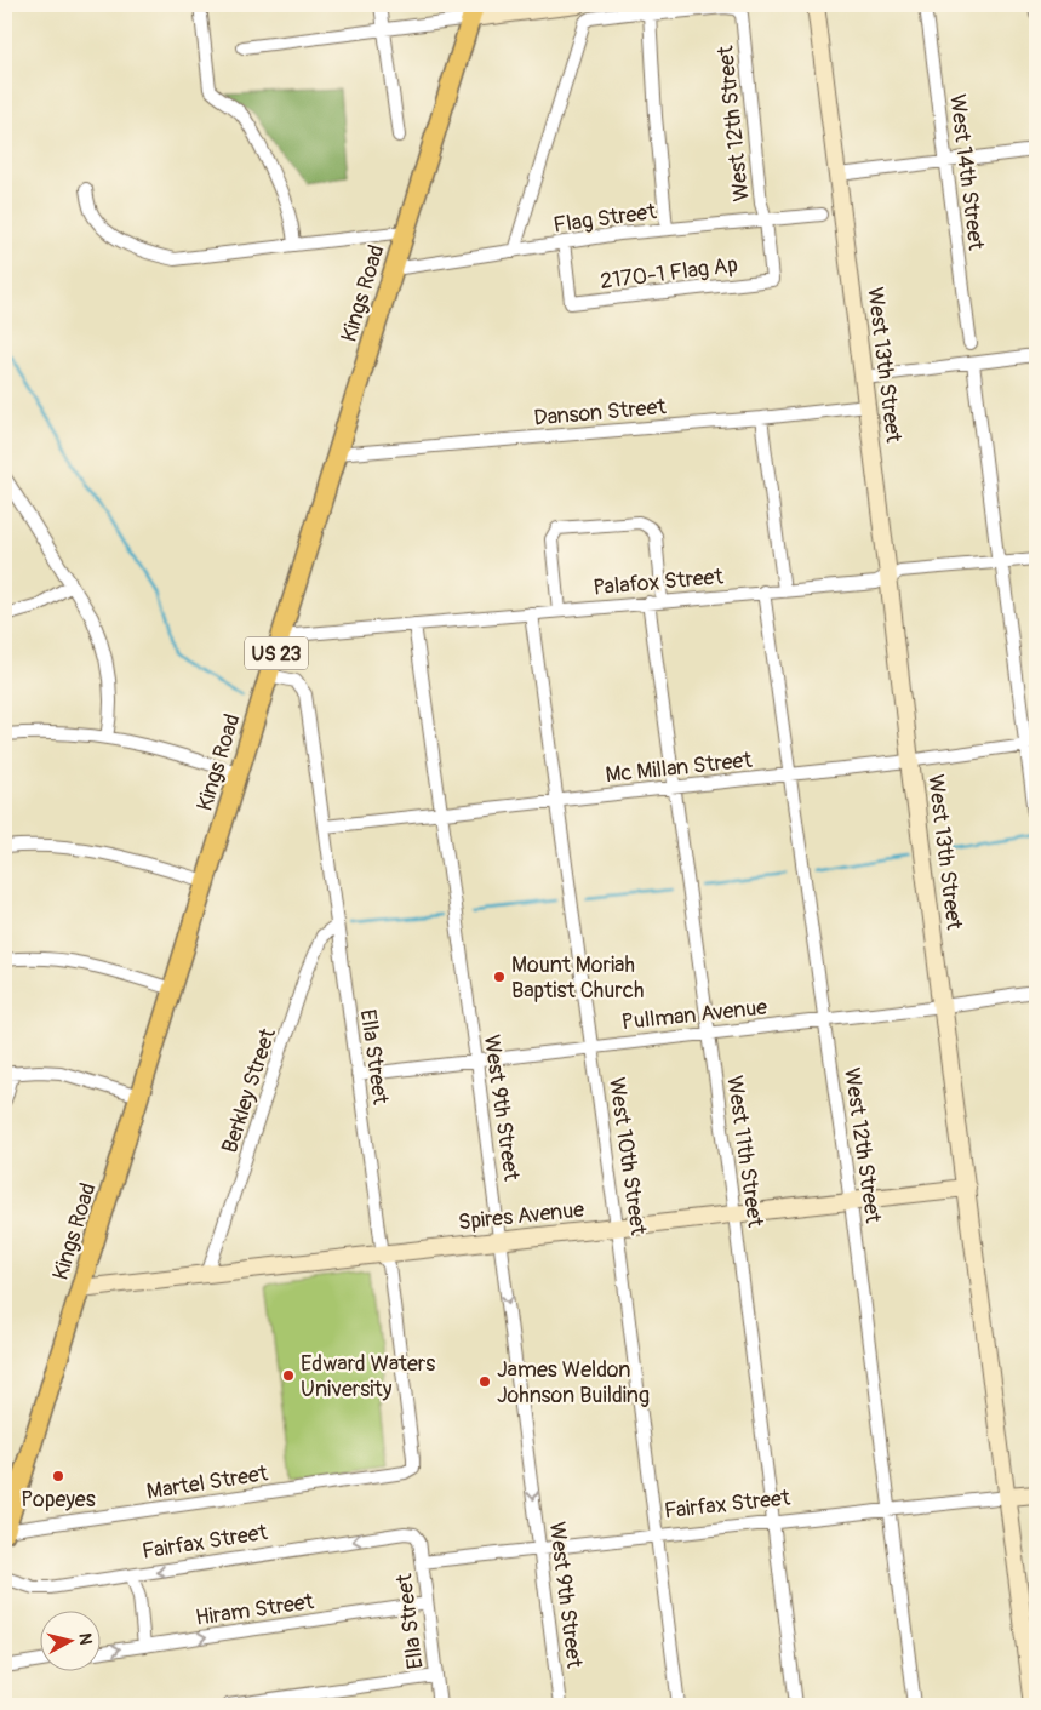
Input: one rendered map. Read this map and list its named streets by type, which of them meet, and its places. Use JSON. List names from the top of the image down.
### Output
{
  "streets": {
    "main road": ["Kings Road", "US 23"],
    "street": [
      "West 12th Street",
      "West 14th Street",
      "Flag Street",
      "2170-1 Flag Ap",
      "West 13th Street",
      "Danson Street",
      "Palafox Street",
      "Mc Millan Street",
      "Pullman Avenue",
      "Ella Street",
      "Berkley Street",
      "West 9th Street",
      "West 11th Street",
      "West 10th Street",
      "Spires Avenue",
      "Martel Street",
      "Fairfax Street",
      "Hiram Street"
    ]
  },
  "crossings": [
    ["West 12th Street", "Flag Street"],
    ["West 12th Street", "2170-1 Flag Ap"],
    ["West 12th Street", "Palafox Street"],
    ["West 12th Street", "Mc Millan Street"],
    ["West 12th Street", "Pullman Avenue"],
    ["West 12th Street", "Spires Avenue"],
    ["West 12th Street", "Fairfax Street"],
    ["Flag Street", "2170-1 Flag Ap"],
    ["Flag Street", "Kings Road"],
    ["Kings Road", "Danson Street"],
    ["Kings Road", "Palafox Street"],
    ["Kings Road", "Ella Street"],
    ["Kings Road", "Spires Avenue"],
    ["Kings Road", "Martel Street"],
    ["West 13th Street", "Danson Street"],
    ["West 13th Street", "Palafox Street"],
    ["West 13th Street", "Mc Millan Street"],
    ["West 13th Street", "Pullman Avenue"],
    ["West 13th Street", "Spires Avenue"],
    ["West 13th Street", "Fairfax Street"],
    ["Palafox Street", "West 9th Street"],
    ["Palafox Street", "West 11th Street"],
    ["Palafox Street", "West 10th Street"],
    ["Mc Millan Street", "Ella Street"],
    ["Mc Millan Street", "West 9th Street"],
    ["Mc Millan Street", "West 11th Street"],
    ["Mc Millan Street", "West 10th Street"],
    ["Pullman Avenue", "Ella Street"],
    ["Pullman Avenue", "West 9th Street"],
    ["Pullman Avenue", "West 11th Street"],
    ["Pullman Avenue", "West 10th Street"],
    ["Ella Street", "Berkley Street"],
    ["Ella Street", "Spires Avenue"],
    ["Ella Street", "Martel Street"],
    ["Ella Street", "Fairfax Street"],
    ["Ella Street", "Hiram Street"],
    ["Berkley Street", "Spires Avenue"],
    ["West 9th Street", "Spires Avenue"],
    ["West 9th Street", "Fairfax Street"],
    ["West 11th Street", "Spires Avenue"],
    ["West 11th Street", "Fairfax Street"],
    ["West 10th Street", "Spires Avenue"],
    ["West 10th Street", "Fairfax Street"]
  ],
  "places": [
    "Mount Moriah Baptist Church",
    "Edward Waters University",
    "James Weldon Johnson Building",
    "Popeyes"
  ],
  "north": "right"
}
